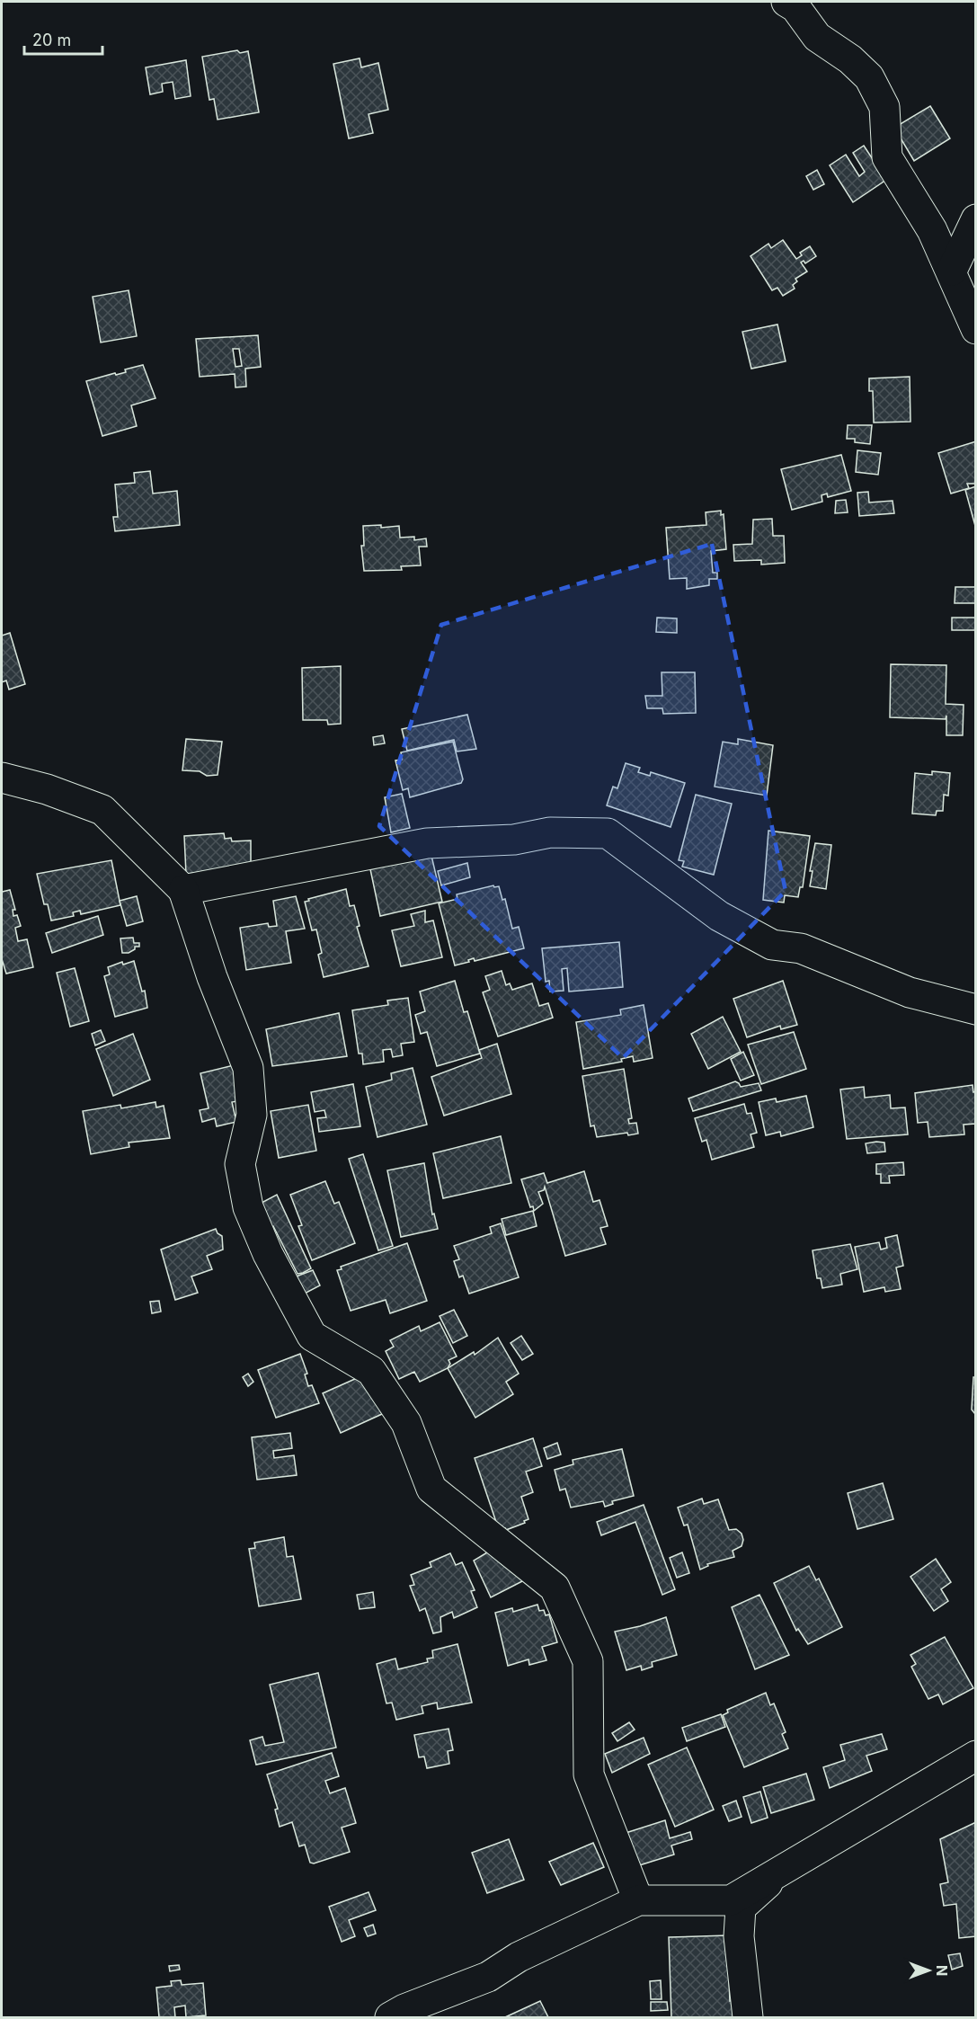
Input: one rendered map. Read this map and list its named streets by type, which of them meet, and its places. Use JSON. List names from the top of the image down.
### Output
{
  "scale_bar": "20 m",
  "north": "right"
}
